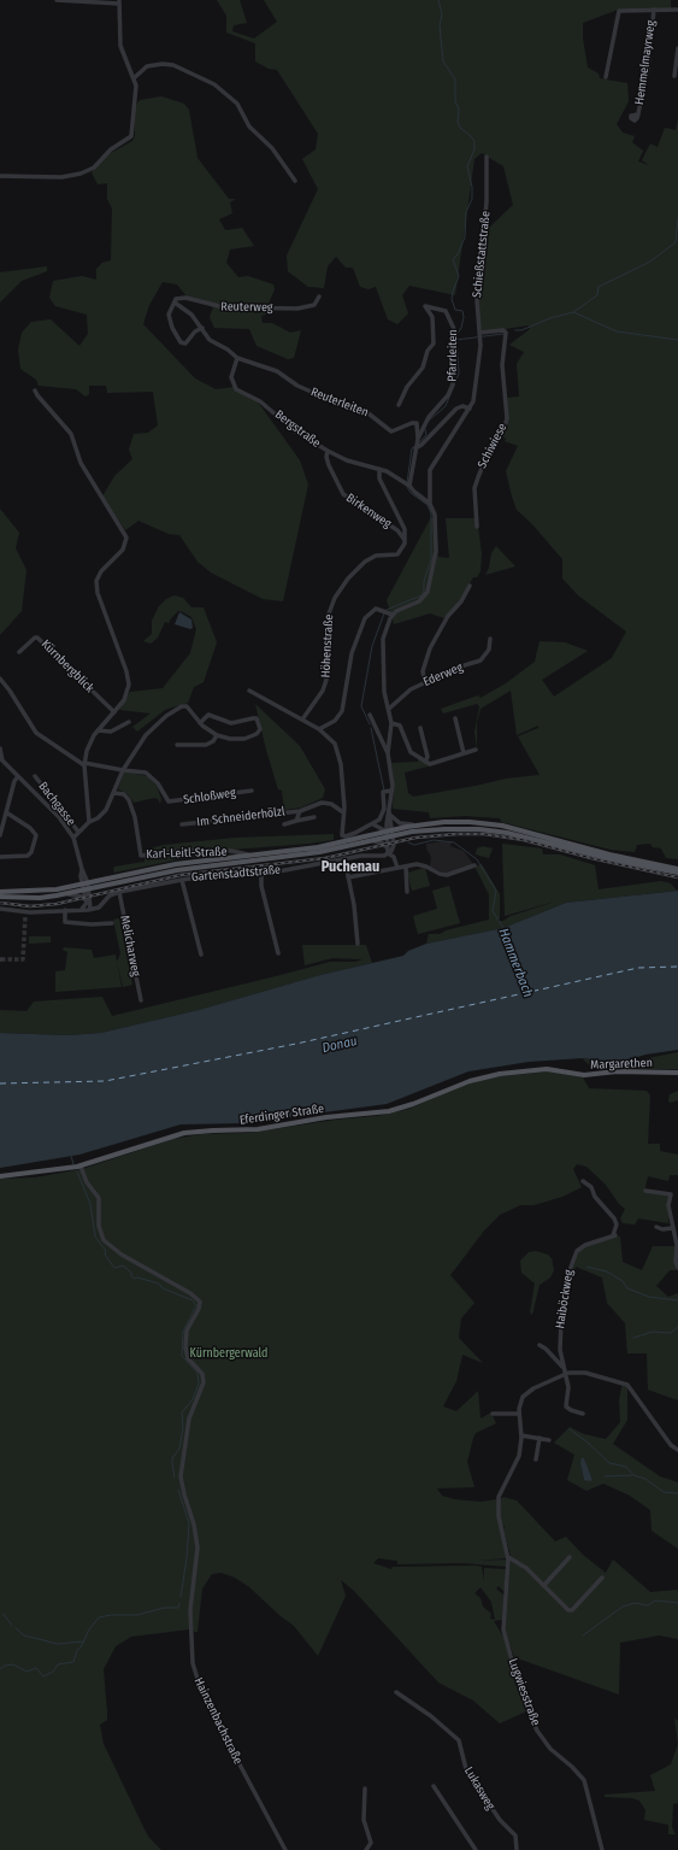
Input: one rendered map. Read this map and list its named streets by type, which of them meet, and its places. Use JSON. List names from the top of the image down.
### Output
{
  "streets": {
    "main road": ["Margarethen", "Eferdinger Straße"],
    "street": [
      "Hemmelmayrweg",
      "Schießstattstraße",
      "Reuterweg",
      "Pfarrleiten",
      "Reuterleiten",
      "Bergstraße",
      "Schiwiese",
      "Birkenweg",
      "Höhenstraße",
      "Kürnbergblick",
      "Ederweg",
      "Schloßweg",
      "Bachgasse",
      "Im Schneiderhölzl",
      "Karl-Leitl-Straße",
      "Gartenstadtstraße",
      "Melicharweg",
      "Haiböckweg",
      "Lugwiesstraße",
      "Hainzenbachstraße",
      "Lukasweg"
    ]
  },
  "crossings": [
    ["Schießstattstraße", "Bergstraße"],
    ["Schießstattstraße", "Schiwiese"],
    ["Pfarrleiten", "Reuterleiten"],
    ["Reuterleiten", "Bergstraße"],
    ["Bergstraße", "Birkenweg"],
    ["Birkenweg", "Höhenstraße"],
    ["Gartenstadtstraße", "Melicharweg"],
    ["Margarethen", "Eferdinger Straße"],
    ["Eferdinger Straße", "Hainzenbachstraße"]
  ],
  "districts": ["Puchenau"],
  "water": ["Hammerbach", "Donau"],
  "parks": ["Kürnbergerwald"]
}
